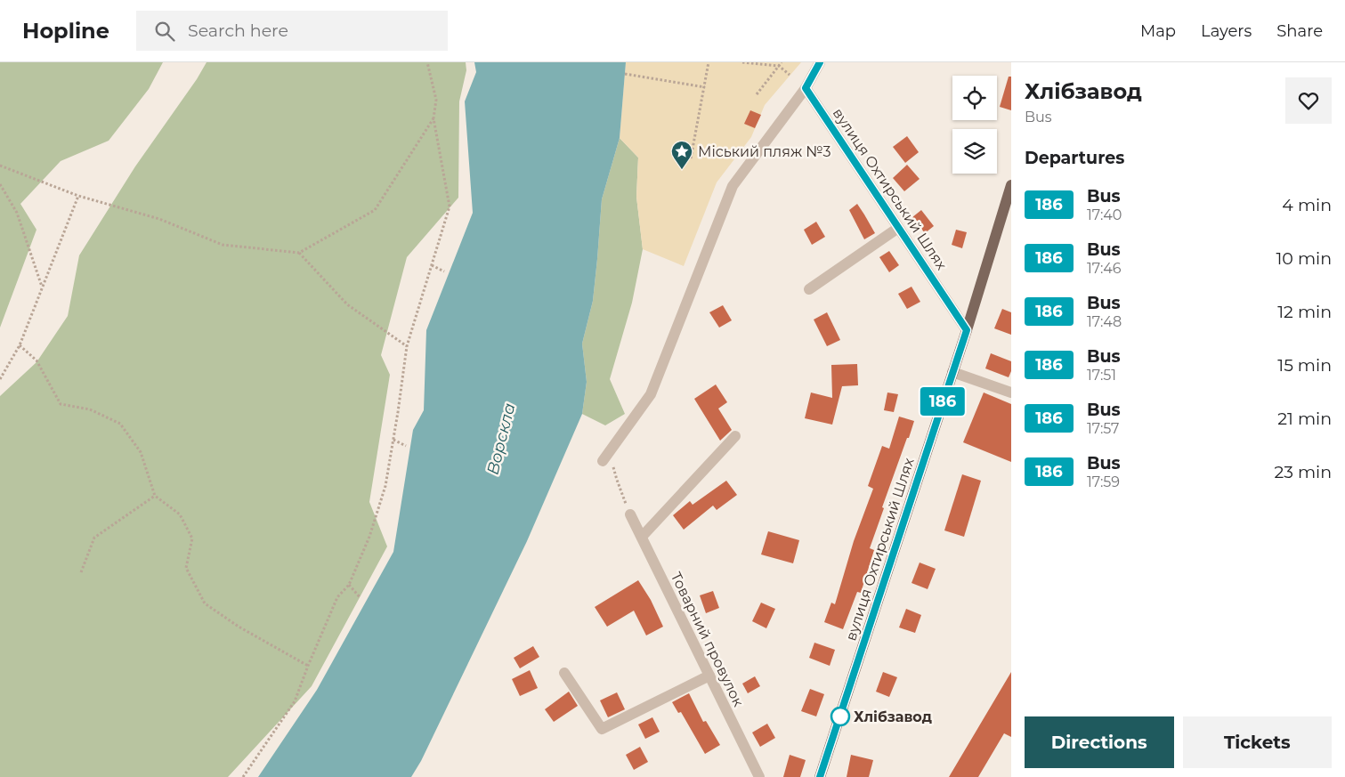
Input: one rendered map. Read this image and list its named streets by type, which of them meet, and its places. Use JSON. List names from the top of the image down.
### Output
{
  "streets": {
    "main road": ["вулиця Охтирський Шлях"],
    "street": ["Товарний провулок"]
  },
  "water": ["Ворскла"],
  "places": {
    "place": ["Міський пляж №3"],
    "other": ["Хлібзавод"]
  },
  "lines": ["bus line 186"],
  "page": {
    "header": "Hopline",
    "search": "Search here",
    "nav": ["Map", "Layers", "Share"],
    "on_map": "186",
    "heading": [
      ["Хлібзавод", "Bus"],
      "Departures"
    ],
    "list": [
      {
        "mark": "186",
        "name": "Bus",
        "note": "17:40",
        "value": "4 min"
      },
      {
        "mark": "186",
        "name": "Bus",
        "note": "17:46",
        "value": "10 min"
      },
      {
        "mark": "186",
        "name": "Bus",
        "note": "17:48",
        "value": "12 min"
      },
      {
        "mark": "186",
        "name": "Bus",
        "note": "17:51",
        "value": "15 min"
      },
      {
        "mark": "186",
        "name": "Bus",
        "note": "17:57",
        "value": "21 min"
      },
      {
        "mark": "186",
        "name": "Bus",
        "note": "17:59",
        "value": "23 min"
      }
    ],
    "buttons": ["Directions", "Tickets"]
  }
}
